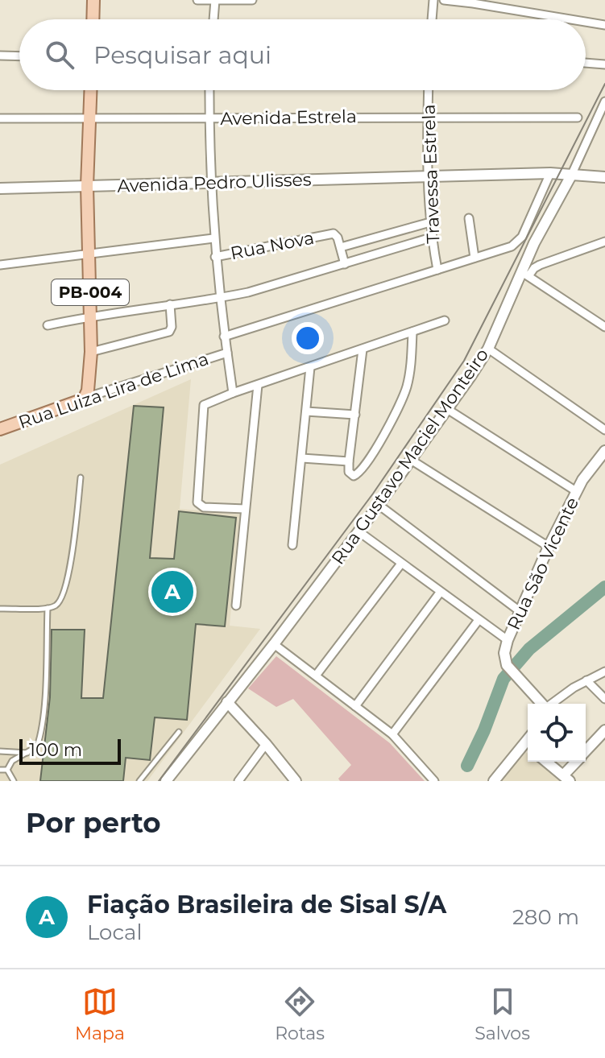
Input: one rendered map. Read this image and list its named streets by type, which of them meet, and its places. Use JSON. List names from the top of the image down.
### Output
{
  "streets": {
    "main road": ["PB-004", "Rua Luiza Lira de Lima"],
    "street": [
      "Avenida Estrela",
      "Travessa Estrela",
      "Avenida Pedro Ulisses",
      "Rua Nova",
      "Rua Gustavo Maciel Monteiro",
      "Rua São Vicente"
    ]
  },
  "crossings": [
    ["Avenida Estrela", "Travessa Estrela"],
    ["Avenida Estrela", "PB-004"],
    ["Travessa Estrela", "Avenida Pedro Ulisses"],
    ["Avenida Pedro Ulisses", "PB-004"],
    ["Avenida Pedro Ulisses", "Rua Gustavo Maciel Monteiro"],
    ["PB-004", "Rua Luiza Lira de Lima"]
  ],
  "scale_bar": "100 m",
  "page": {
    "search": "Pesquisar aqui",
    "pins": "A",
    "scale": "100 m",
    "heading": "Por perto",
    "list": [
      {
        "mark": "A",
        "name": "Fiação Brasileira de Sisal S/A",
        "note": "Local",
        "value": "280 m"
      }
    ],
    "nav": ["Mapa", "Rotas", "Salvos"]
  }
}
